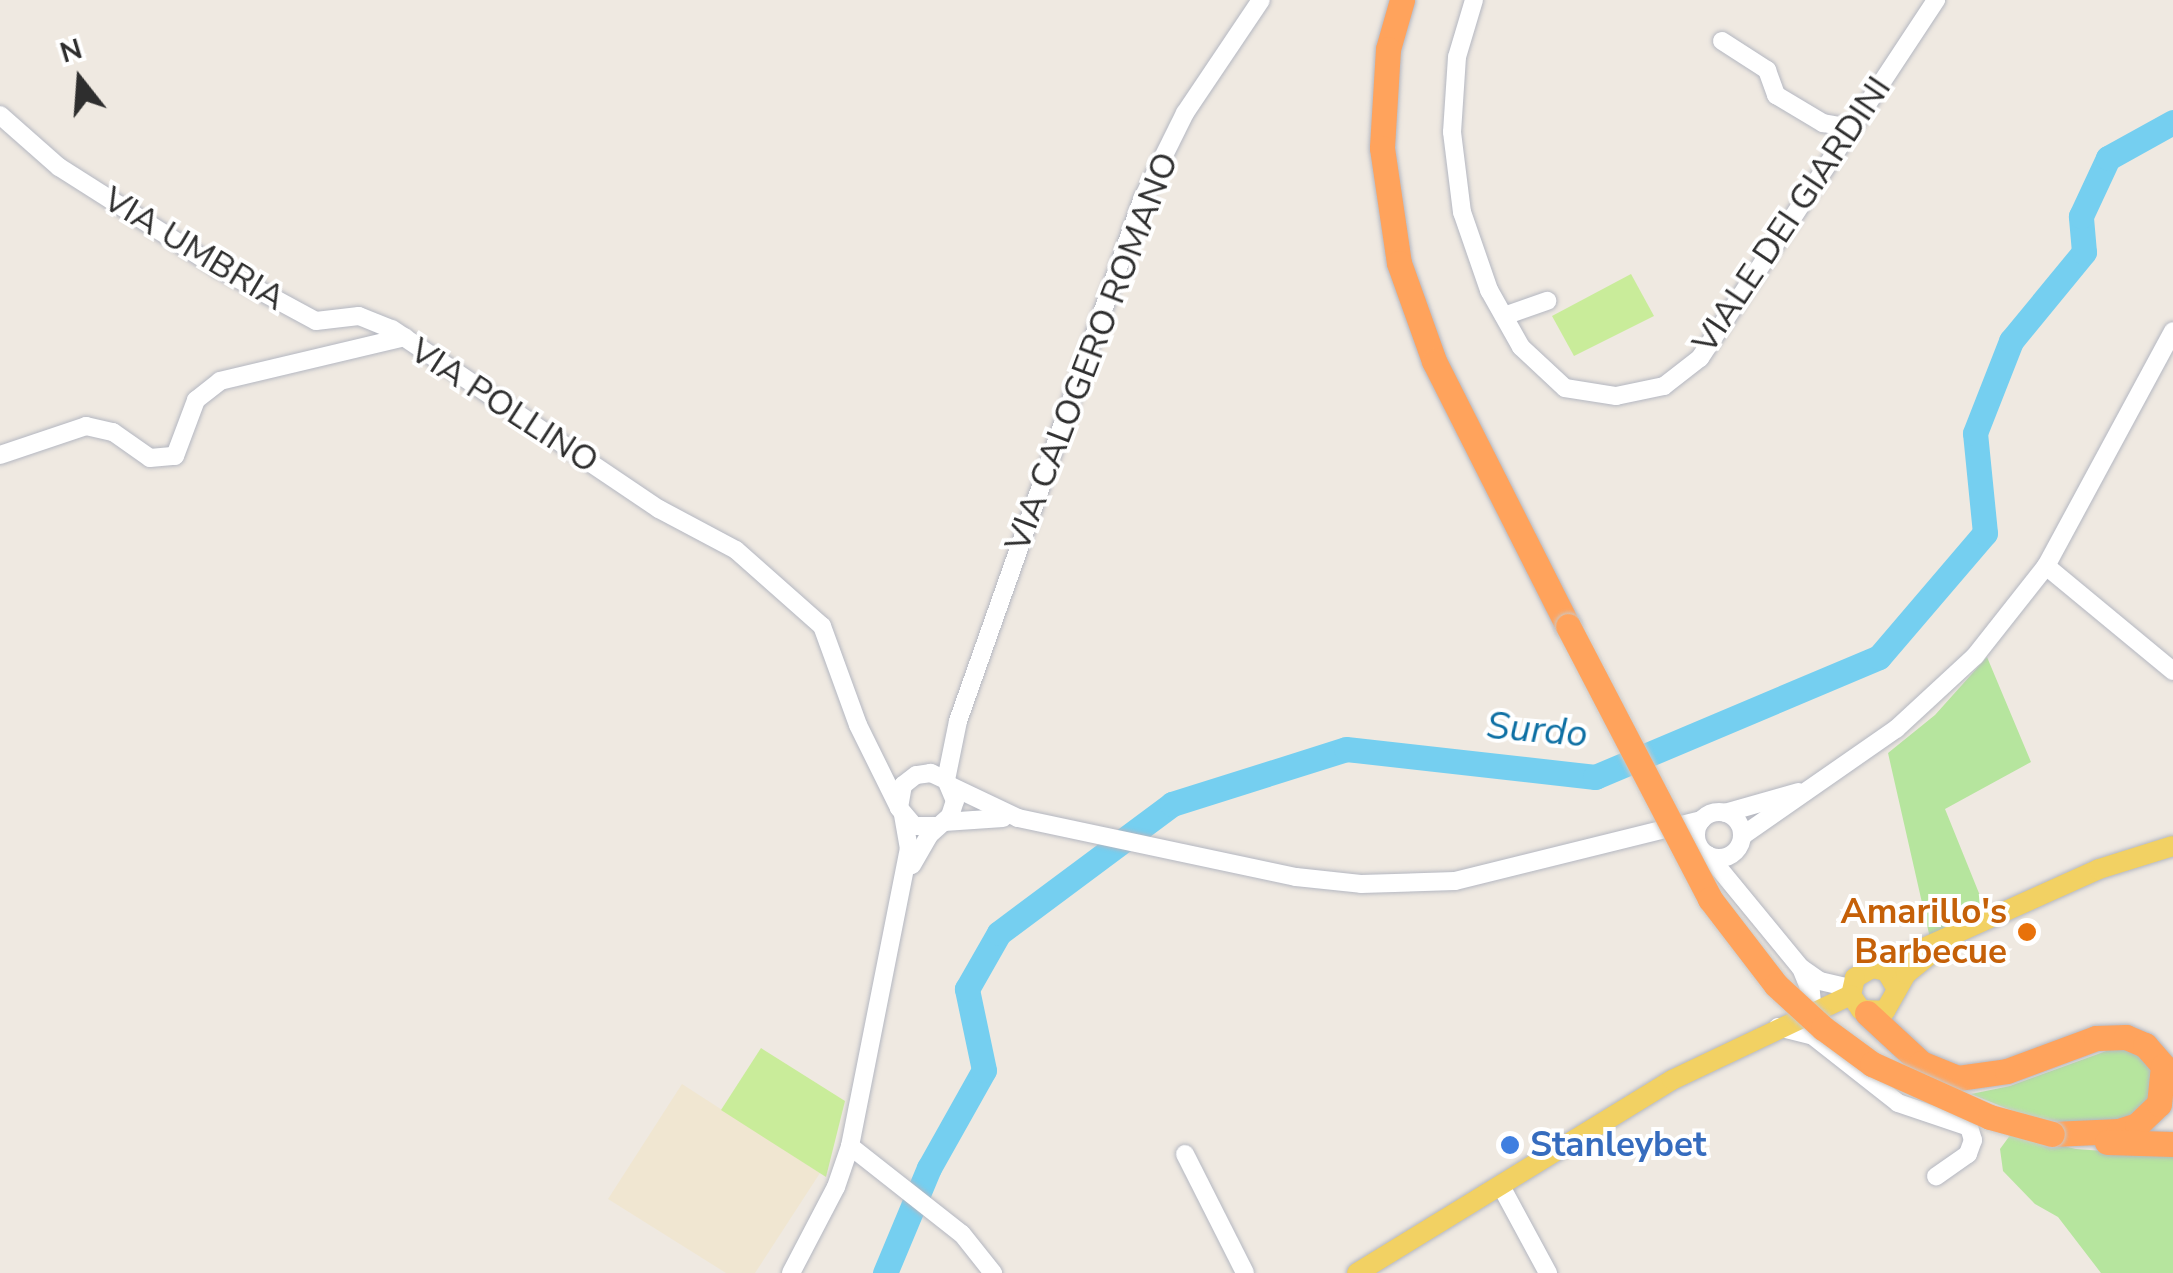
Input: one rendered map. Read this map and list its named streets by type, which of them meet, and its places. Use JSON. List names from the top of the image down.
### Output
{
  "streets": {
    "street": [
      "VIALE DEI GIARDINI",
      "VIA UMBRIA",
      "VIA CALOGERO ROMANO",
      "VIA POLLINO"
    ]
  },
  "crossings": [
    ["VIA UMBRIA", "VIA POLLINO"]
  ],
  "water": ["Surdo"],
  "places": ["Amarillo's Barbecue", "Stanleybet"],
  "north": "top"
}
